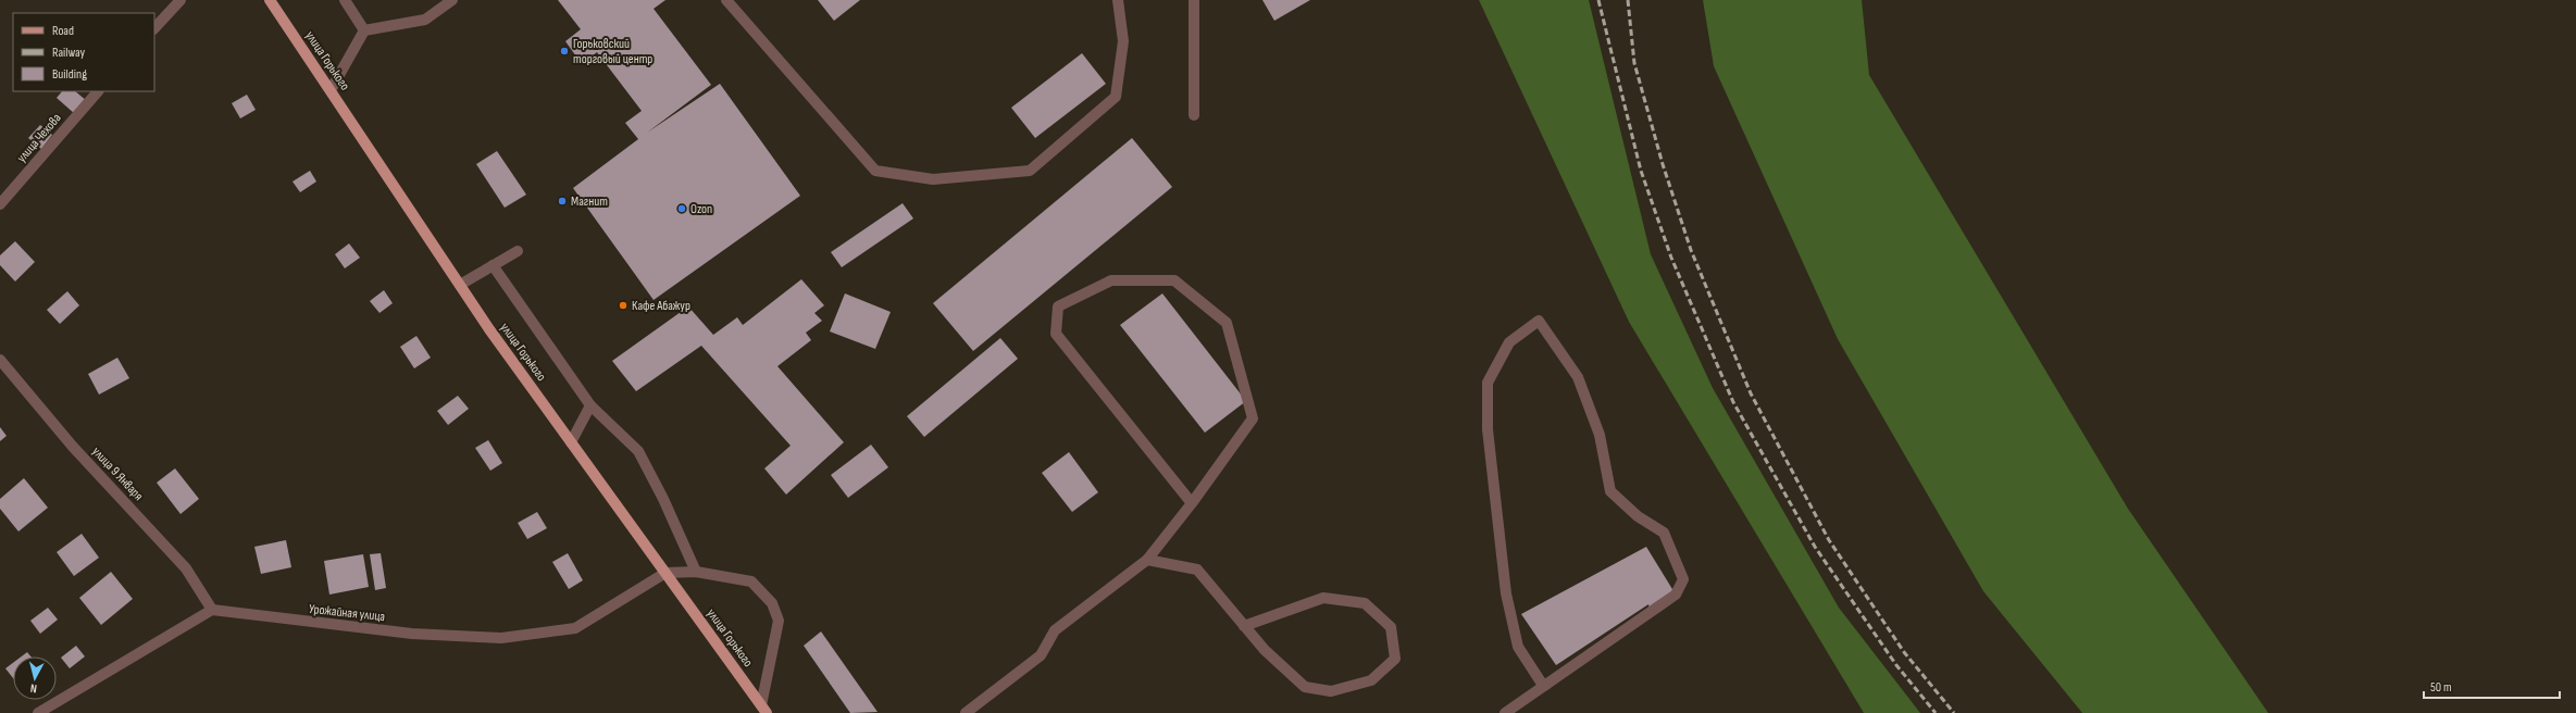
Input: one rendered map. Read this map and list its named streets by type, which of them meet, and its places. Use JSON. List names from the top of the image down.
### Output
{
  "streets": {
    "main road": ["улица Горького"],
    "street": ["улица Чехова", "улица 9 Января", "Урожайная улица"]
  },
  "crossings": [
    ["улица Горького", "Урожайная улица"],
    ["улица 9 Января", "Урожайная улица"]
  ],
  "places": [
    "Горьковский торговый центр",
    "Магнит",
    "Ozon",
    "Кафе Абажур"
  ],
  "legend": ["Road", "Railway", "Building"],
  "scale_bar": "50 m",
  "north": "bottom"
}
